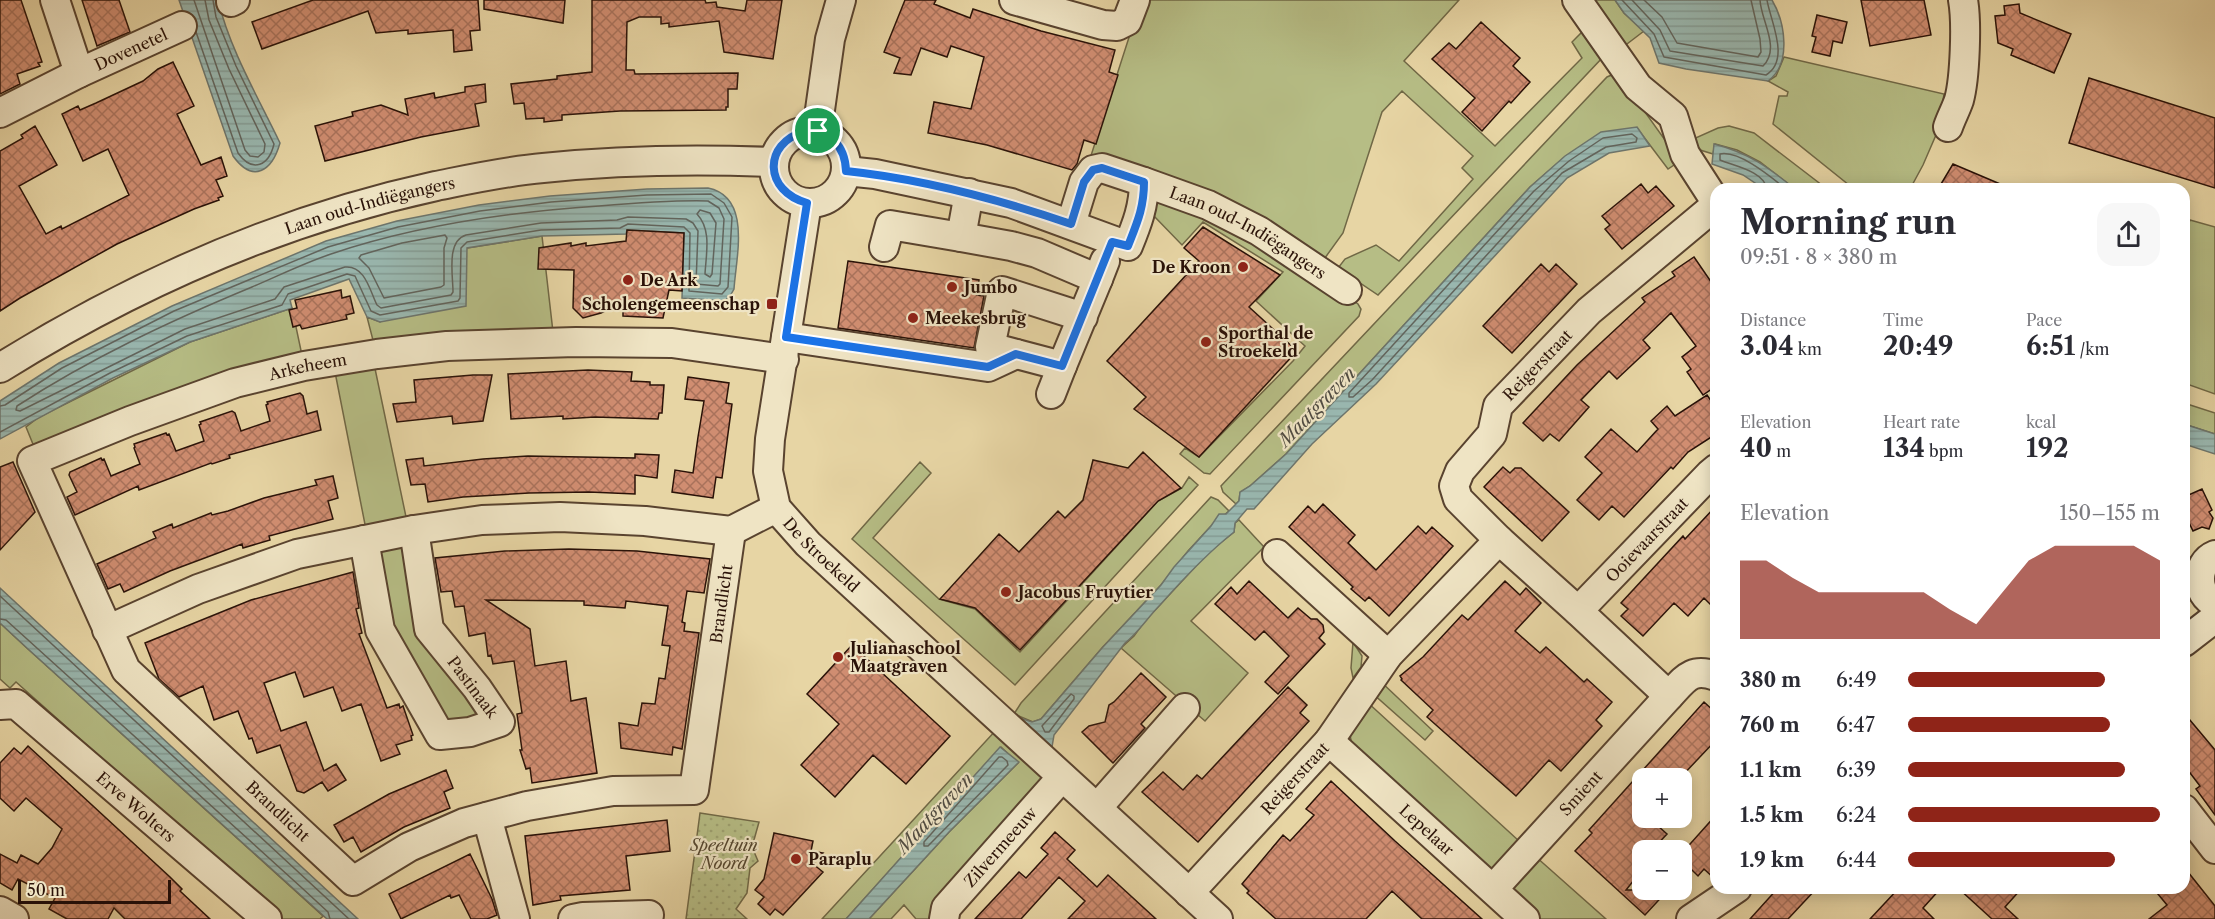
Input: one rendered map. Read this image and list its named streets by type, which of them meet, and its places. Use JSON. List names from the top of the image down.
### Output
{
  "streets": {
    "street": [
      "Dovenetel",
      "Laan oud-Indiëgangers",
      "Reigerstraat",
      "Arkeheem",
      "Ooievaarstraat",
      "De Stroekeld",
      "Brandlicht",
      "Pastinaak",
      "Smient",
      "Erve Wolters",
      "Lepelaar",
      "Zilvermeeuw"
    ]
  },
  "crossings": [
    ["Laan oud-Indiëgangers", "De Stroekeld"],
    ["Reigerstraat", "De Stroekeld"],
    ["Reigerstraat", "Lepelaar"],
    ["Arkeheem", "De Stroekeld"],
    ["Arkeheem", "Brandlicht"],
    ["De Stroekeld", "Zilvermeeuw"],
    ["Smient", "Lepelaar"]
  ],
  "water": ["Maatgraven"],
  "parks": ["Speeltuin Noord"],
  "places": {
    "other": [
      "De Kroon",
      "De Ark",
      "Jumbo",
      "Meekesbrug",
      "Sporthal de Stroekeld",
      "Jacobus Fruytier",
      "Julianaschool Maatgraven",
      "Paraplu"
    ],
    "transit": ["Scholengemeenschap"]
  },
  "scale_bar": "50 m",
  "page": {
    "heading": ["Morning run", "09:51 · 8 × 380 m"],
    "stats": [
      ["Distance", "3.04 km"],
      ["Time", "20:49"],
      ["Pace", "6:51 /km"],
      ["Elevation", "40 m"],
      ["Heart rate", "134 bpm"],
      ["kcal", "192"]
    ],
    "chart": ["Elevation", "150–155 m"],
    "list": [
      {
        "name": "380 m",
        "note": "6:49"
      },
      {
        "name": "760 m",
        "note": "6:47"
      },
      {
        "name": "1.1 km",
        "note": "6:39"
      },
      {
        "name": "1.5 km",
        "note": "6:24"
      },
      {
        "name": "1.9 km",
        "note": "6:44"
      }
    ],
    "map_buttons": ["+", "−"],
    "scale": "50 m"
  }
}
